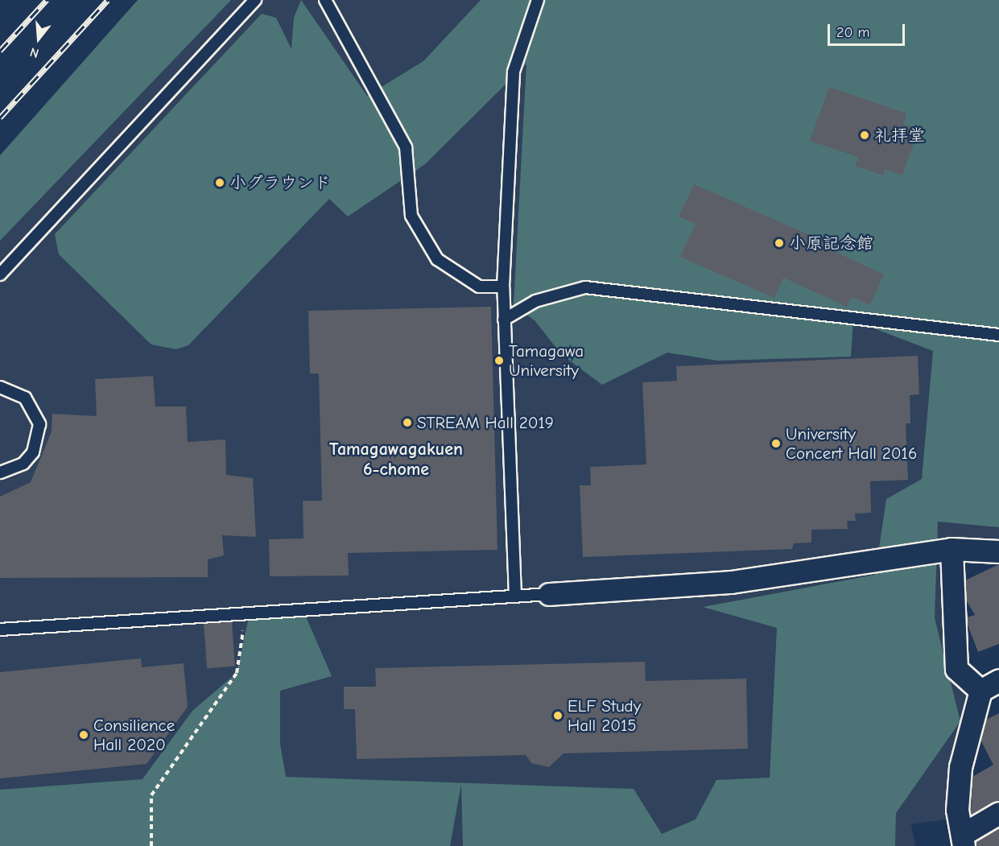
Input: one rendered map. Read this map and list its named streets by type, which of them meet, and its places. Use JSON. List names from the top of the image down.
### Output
{
  "districts": ["Tamagawagakuen 6-chome"],
  "places": [
    "礼拝堂",
    "小グラウンド",
    "小原記念館",
    "Tamagawa University",
    "STREAM Hall 2019",
    "University Concert Hall 2016",
    "ELF Study Hall 2015",
    "Consilience Hall 2020"
  ],
  "scale_bar": "20 m",
  "north": "bottom"
}
